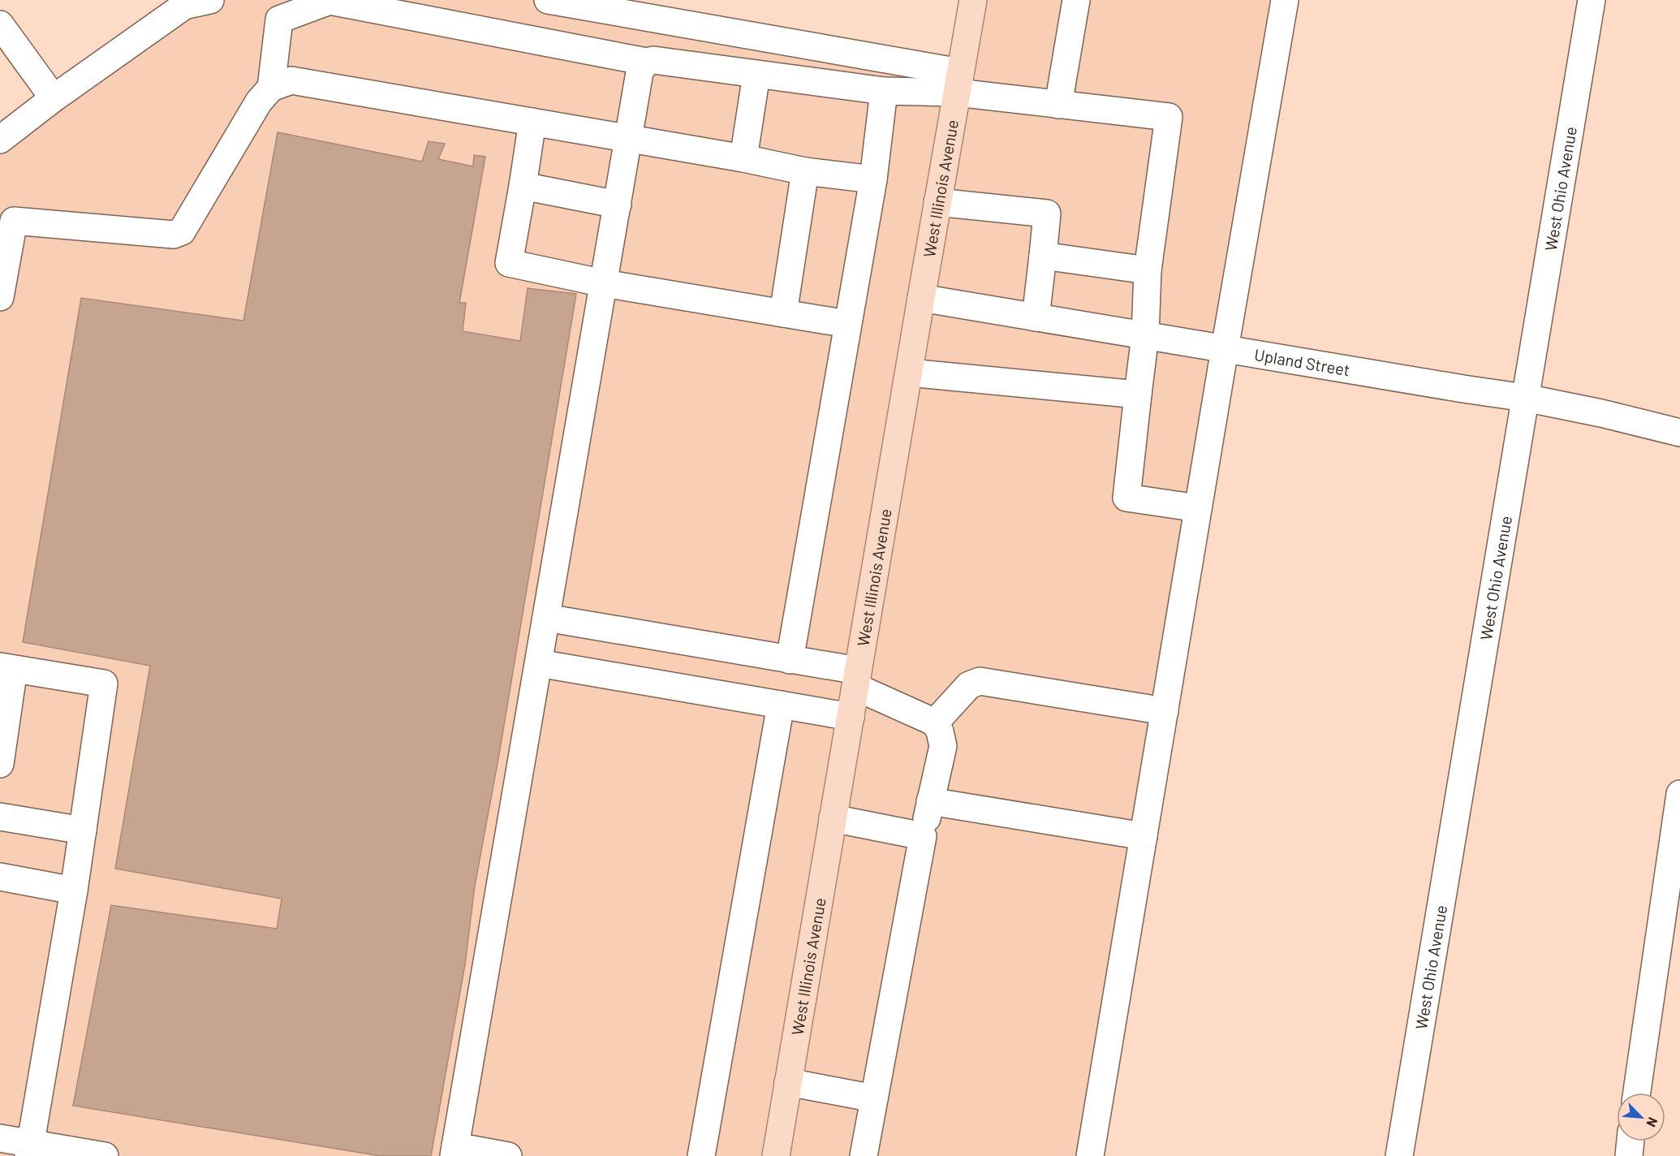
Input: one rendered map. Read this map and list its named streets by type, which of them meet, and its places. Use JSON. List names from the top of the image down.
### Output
{
  "streets": {
    "main road": ["West Illinois Avenue"],
    "street": ["West Ohio Avenue", "Upland Street"]
  },
  "crossings": [
    ["West Illinois Avenue", "Upland Street"],
    ["West Ohio Avenue", "Upland Street"]
  ],
  "north": "bottom right"
}
